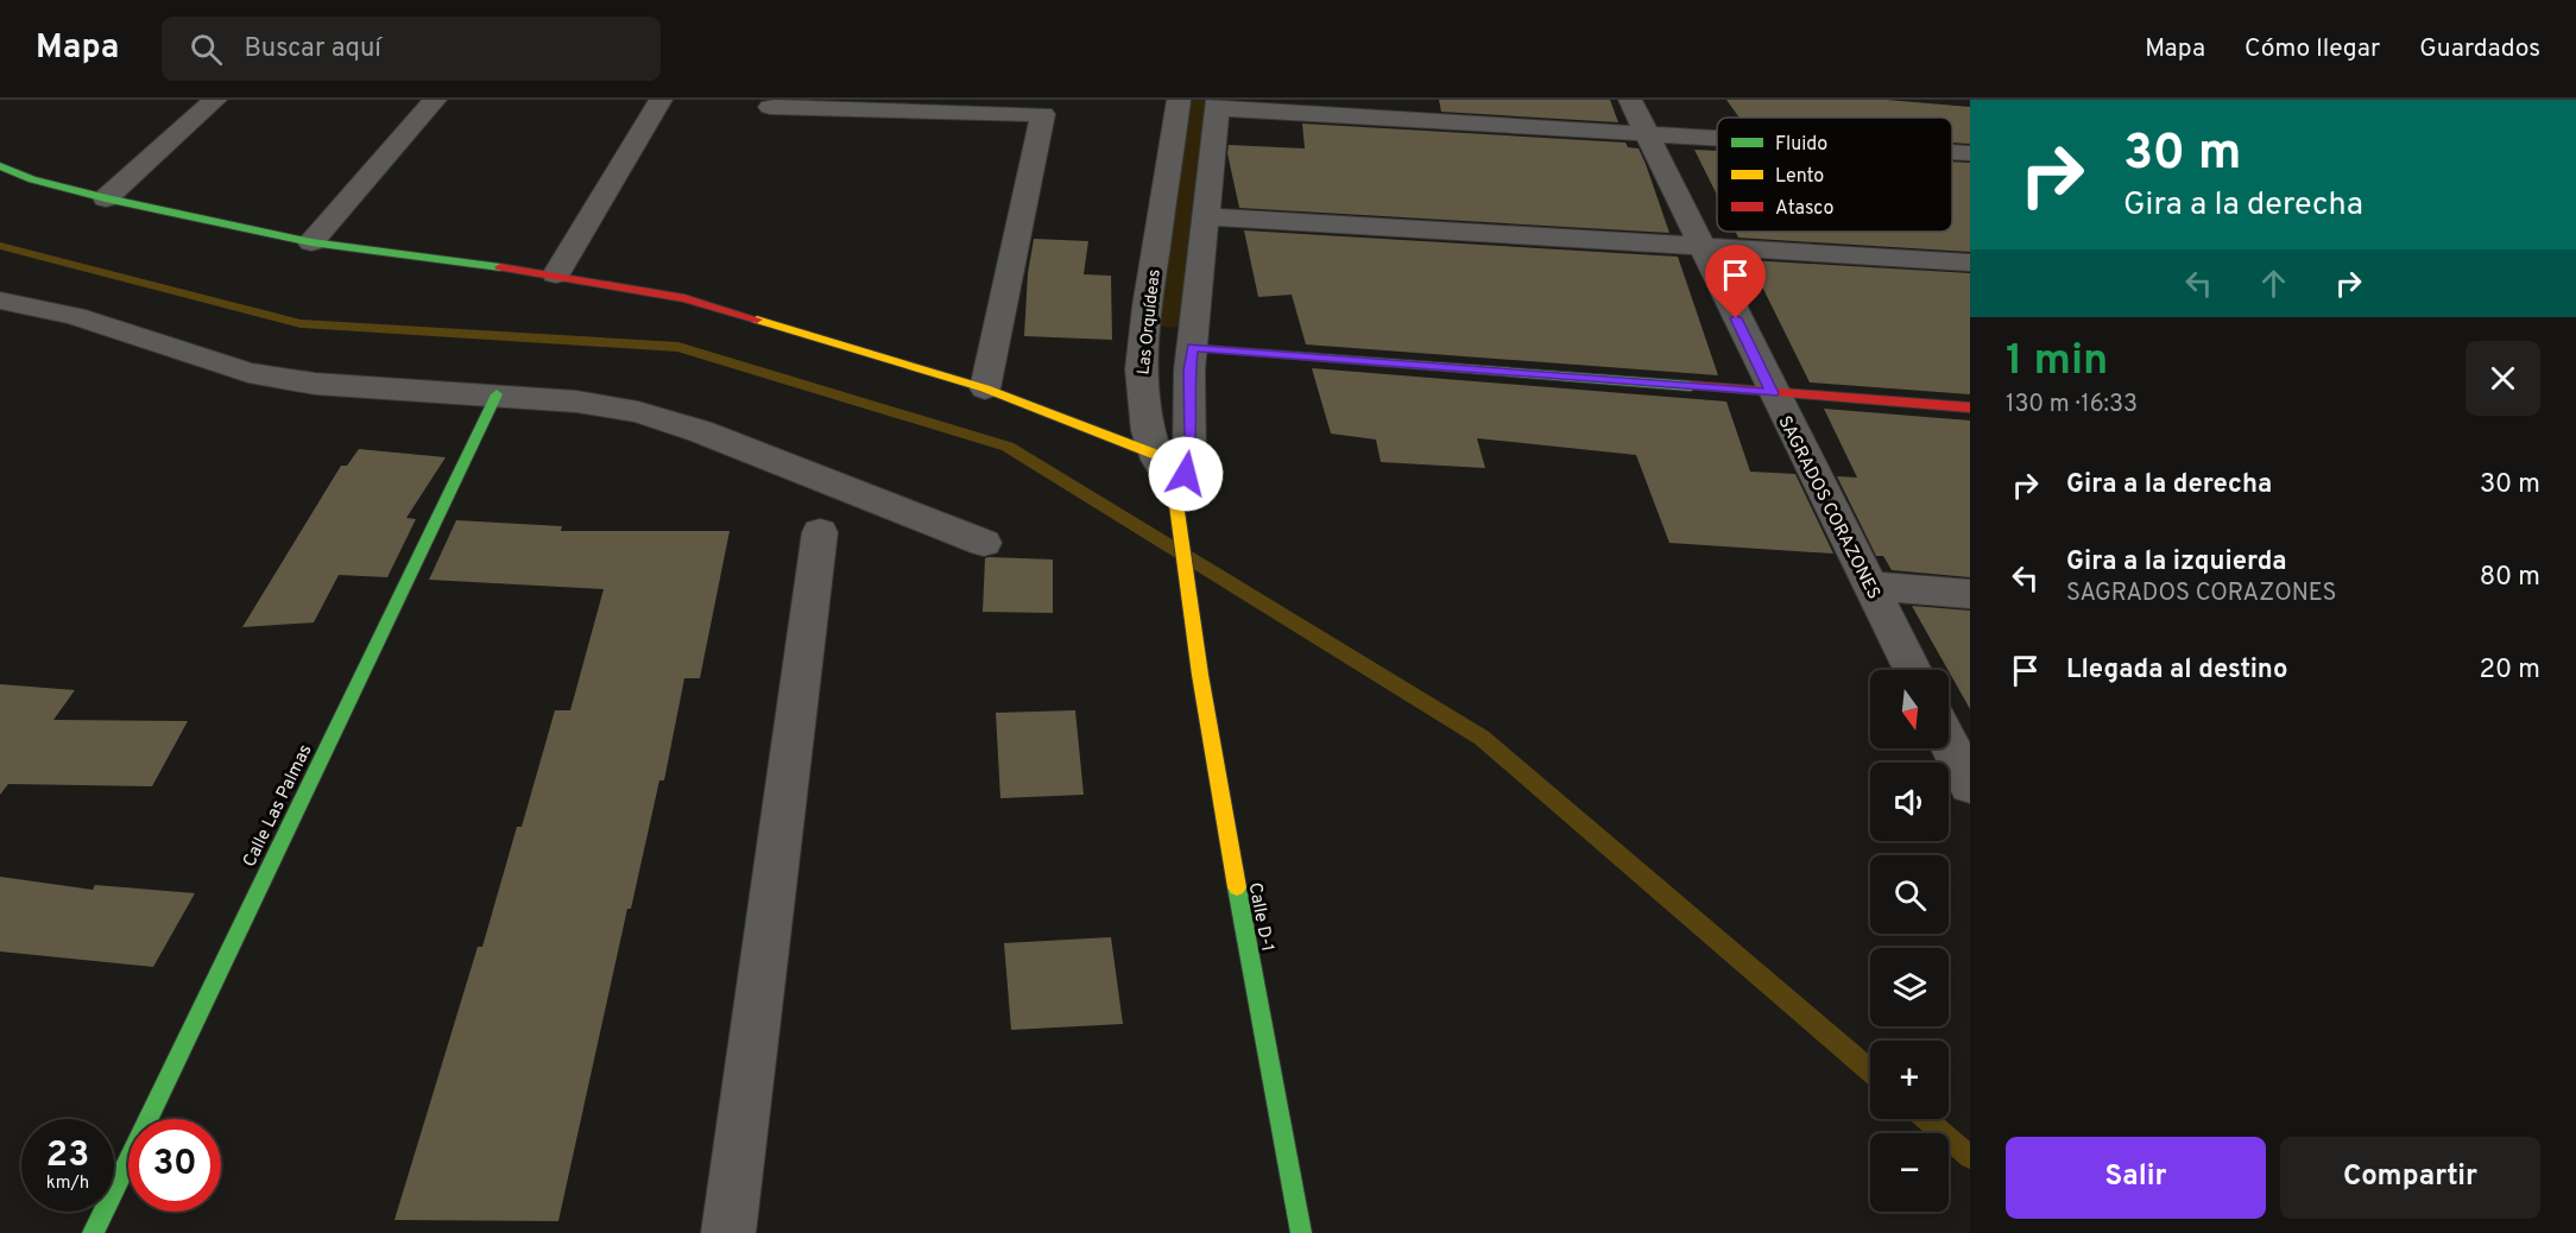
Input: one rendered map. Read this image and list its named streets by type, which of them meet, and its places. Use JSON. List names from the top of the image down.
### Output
{
  "streets": {
    "street": [
      "Las Orquídeas",
      "SAGRADOS CORAZONES",
      "Calle Las Palmas",
      "Calle D-1"
    ]
  },
  "crossings": [
    ["Las Orquídeas", "Calle D-1"]
  ],
  "legend": ["Fluido", "Lento", "Atasco"],
  "north": "bottom",
  "page": {
    "header": "Mapa",
    "search": "Buscar aquí",
    "nav": ["Mapa", "Cómo llegar", "Guardados"],
    "turn": ["30 m", "Gira a la derecha"],
    "heading": ["1 min", "130 m · 16:33"],
    "list": [
      {
        "name": "Gira a la derecha",
        "value": "30 m"
      },
      {
        "name": "Gira a la izquierda",
        "note": "SAGRADOS CORAZONES",
        "value": "80 m"
      },
      {
        "name": "Llegada al destino",
        "value": "20 m"
      }
    ],
    "map_buttons": ["+", "−"],
    "speed": "23 km/h",
    "limit": "30",
    "buttons": ["Salir", "Compartir"]
  }
}
